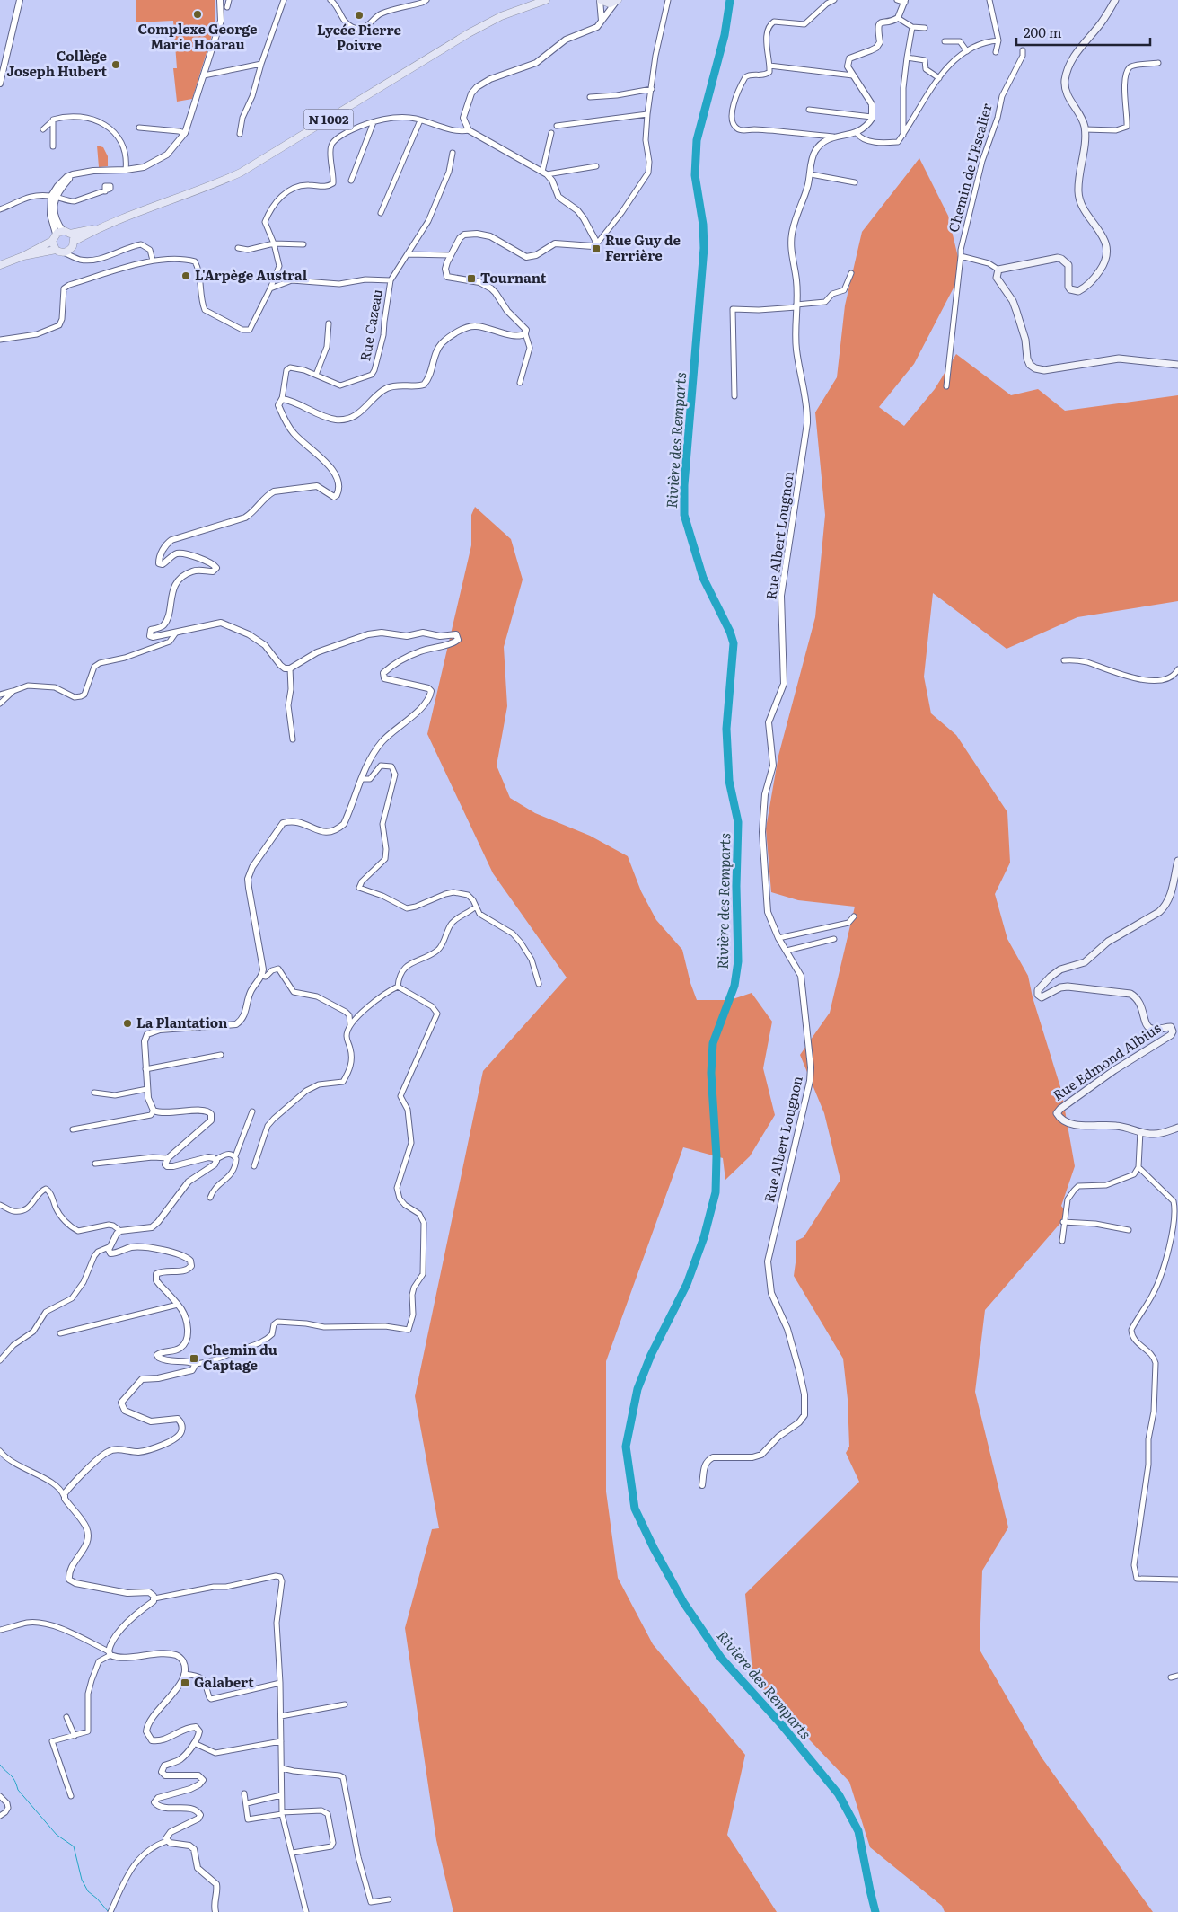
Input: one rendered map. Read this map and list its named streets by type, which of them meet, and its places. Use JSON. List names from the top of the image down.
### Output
{
  "streets": {
    "main road": ["N 1002", "Rue Edmond Albius"],
    "street": ["Chemin de L'Escalier", "Rue Cazeau", "Rue Albert Lougnon"]
  },
  "water": ["Rivière des Remparts"],
  "places": {
    "other": [
      "Complexe George Marie Hoarau",
      "Lycée Pierre Poivre",
      "Collège Joseph Hubert",
      "L'Arpège Austral",
      "La Plantation"
    ],
    "transit": [
      "Rue Guy de Ferrière",
      "Tournant",
      "Chemin du Captage",
      "Galabert"
    ]
  },
  "scale_bar": "200 m"
}
